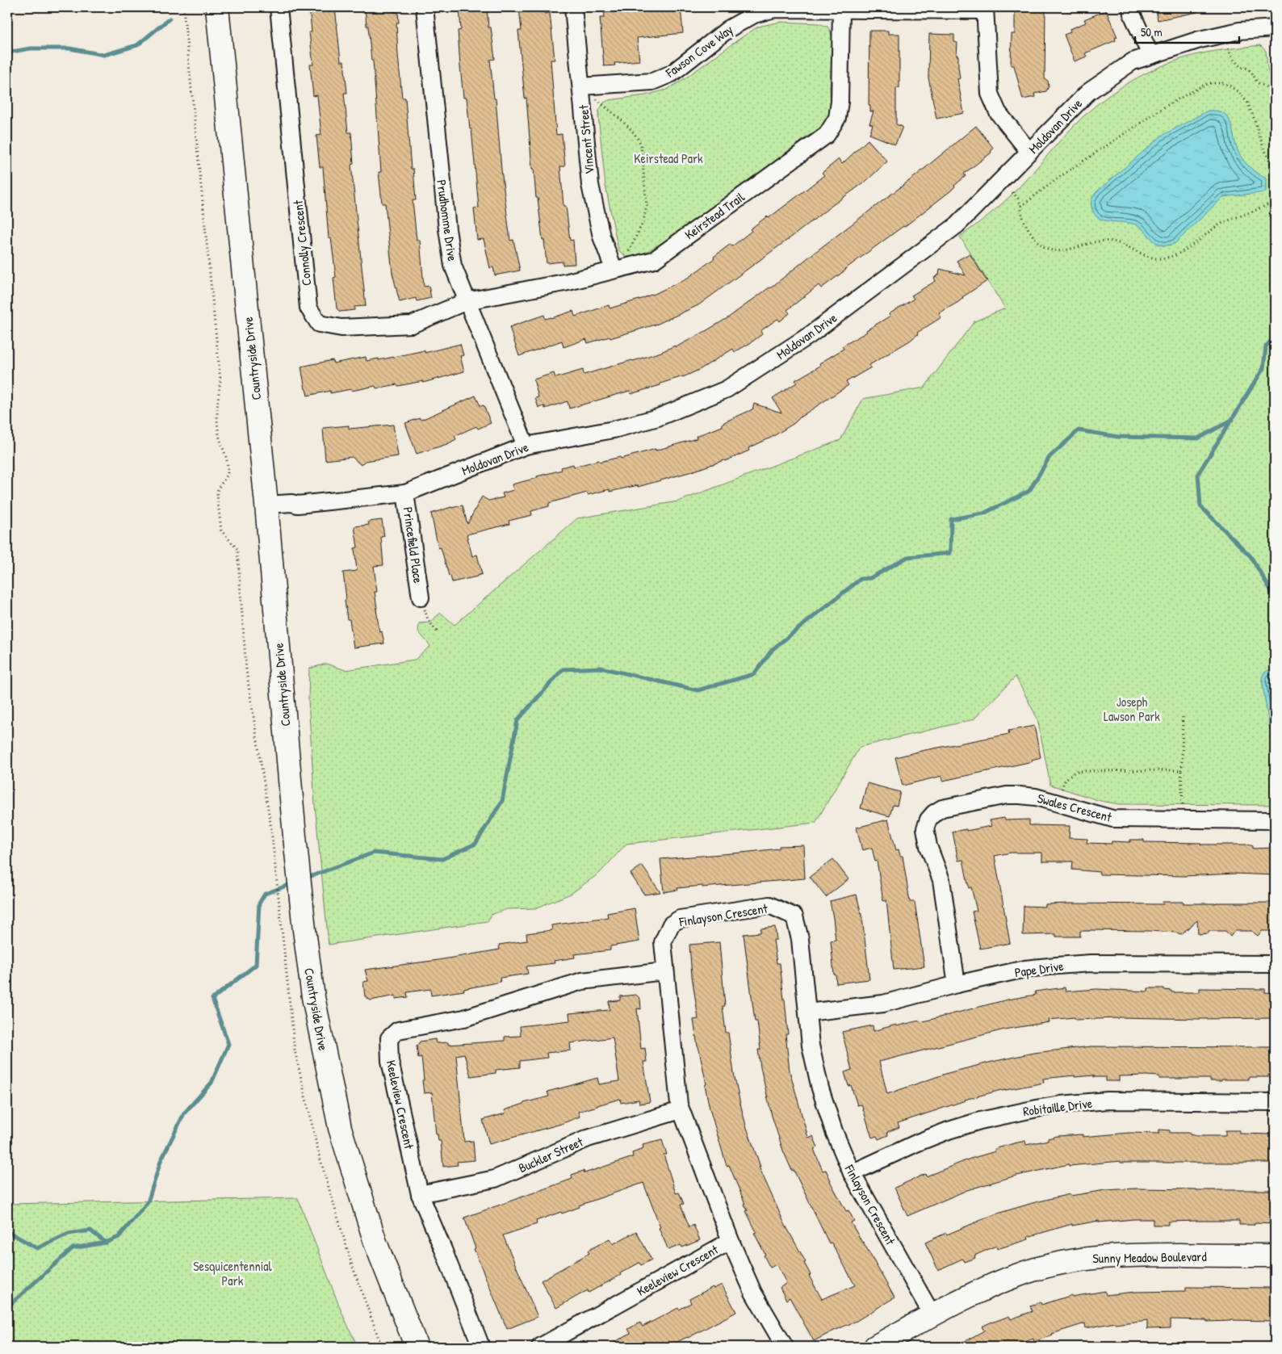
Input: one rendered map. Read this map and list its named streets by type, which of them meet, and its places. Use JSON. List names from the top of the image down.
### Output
{
  "streets": {
    "main road": ["Countryside Drive", "Sunny Meadow Boulevard"],
    "street": [
      "Fawson Cove Way",
      "Moldovan Drive",
      "Vincent Street",
      "Keirstead Trail",
      "Prudhomme Drive",
      "Connolly Crescent",
      "Princefield Place",
      "Swales Crescent",
      "Finlayson Crescent",
      "Pape Drive",
      "Keeleview Crescent",
      "Robitaille Drive",
      "Buckler Street"
    ]
  },
  "crossings": [
    ["Fawson Cove Way", "Vincent Street"],
    ["Fawson Cove Way", "Keirstead Trail"],
    ["Moldovan Drive", "Prudhomme Drive"],
    ["Moldovan Drive", "Countryside Drive"],
    ["Moldovan Drive", "Princefield Place"],
    ["Vincent Street", "Keirstead Trail"],
    ["Keirstead Trail", "Prudhomme Drive"],
    ["Keirstead Trail", "Connolly Crescent"],
    ["Prudhomme Drive", "Connolly Crescent"],
    ["Swales Crescent", "Pape Drive"],
    ["Finlayson Crescent", "Pape Drive"],
    ["Finlayson Crescent", "Keeleview Crescent"],
    ["Finlayson Crescent", "Robitaille Drive"],
    ["Finlayson Crescent", "Buckler Street"],
    ["Finlayson Crescent", "Sunny Meadow Boulevard"],
    ["Keeleview Crescent", "Buckler Street"]
  ],
  "parks": ["Keirstead Park", "Joseph Lawson Park", "Sesquicentennial Park"],
  "scale_bar": "50 m"
}
